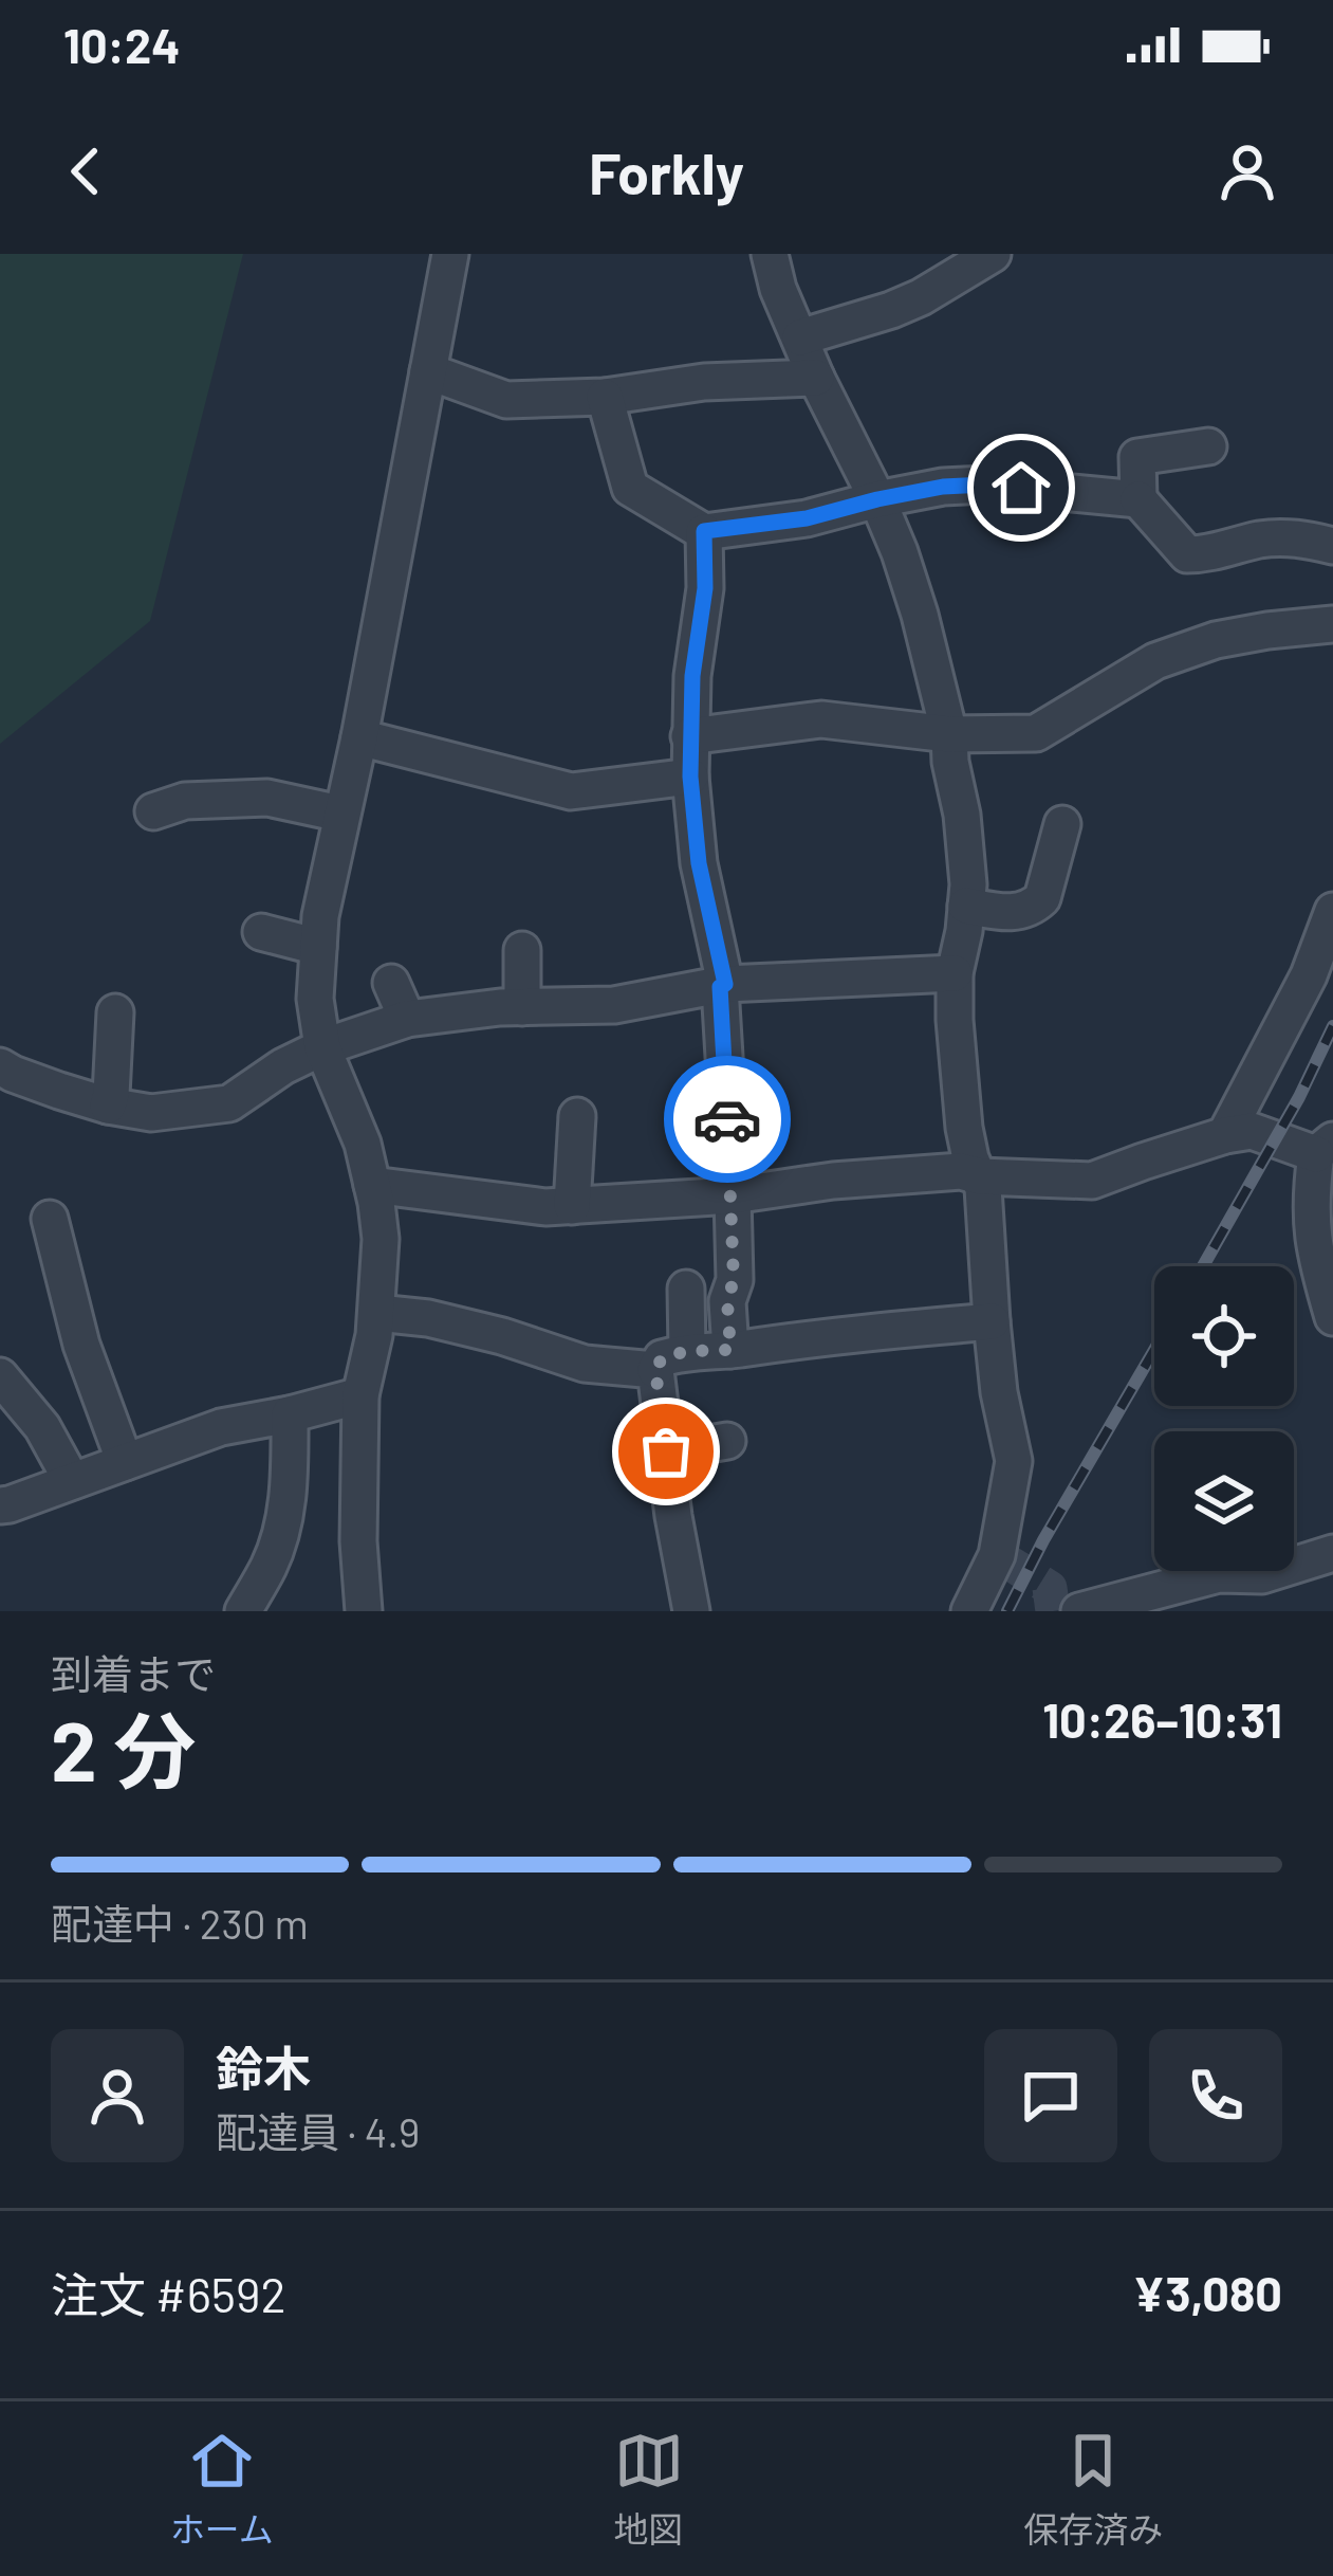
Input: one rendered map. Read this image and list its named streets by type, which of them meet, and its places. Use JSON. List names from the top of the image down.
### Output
{
  "page": {
    "status": "10:24",
    "header": "Forkly",
    "heading": ["2 分", "到着まで", "10:26–10:31"],
    "panel": [
      "鈴木",
      "配達員 · 4.9",
      "注文 #6592",
      "¥3,080"
    ],
    "bar": "配達中 · 230 m",
    "tabs": ["ホーム", "地図", "保存済み"]
  }
}
